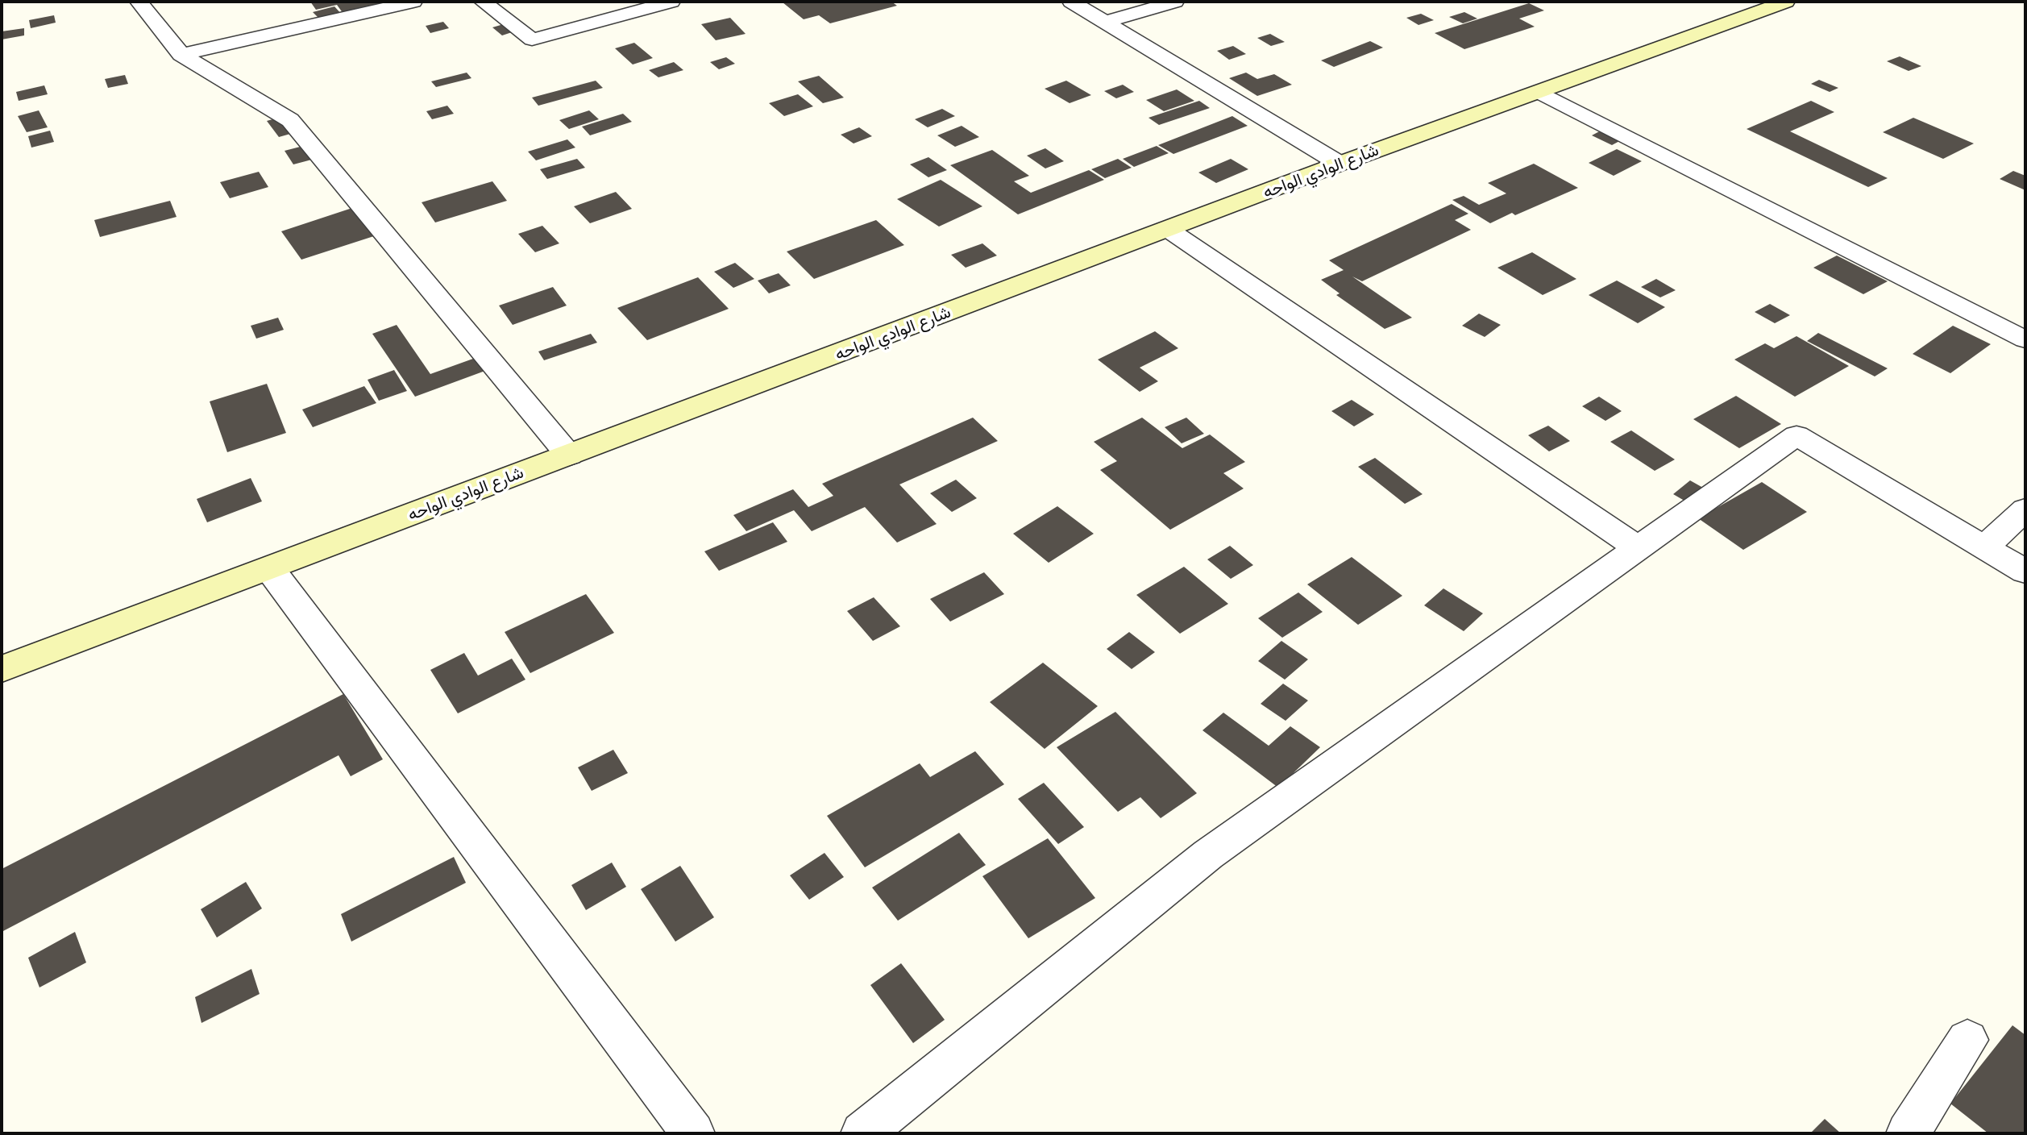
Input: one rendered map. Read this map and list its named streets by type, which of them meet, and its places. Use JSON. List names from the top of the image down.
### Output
{
  "streets": {
    "main road": ["شارع الوادي الواحه"]
  }
}
